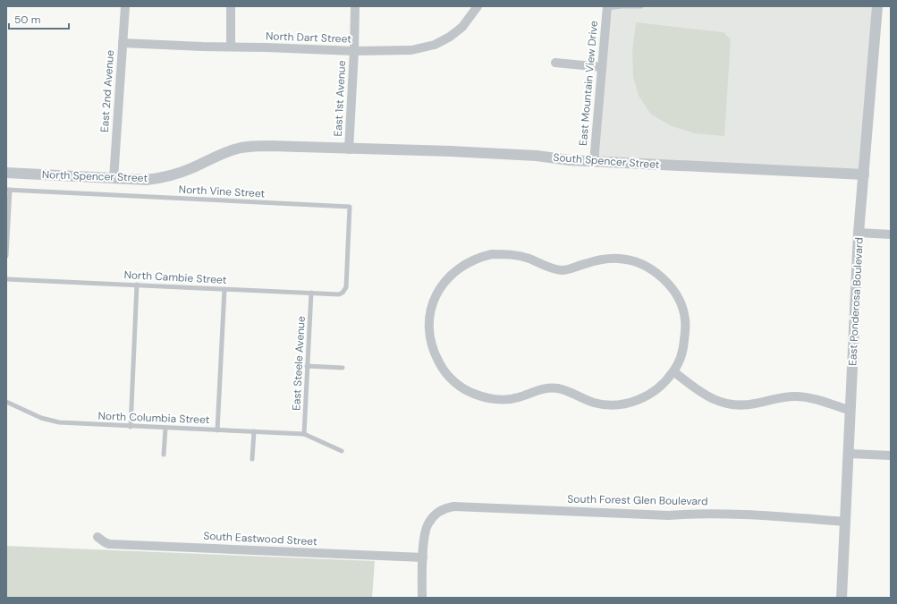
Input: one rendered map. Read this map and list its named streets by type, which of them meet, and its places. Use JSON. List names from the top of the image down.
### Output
{
  "streets": {
    "street": [
      "North Dart Street",
      "East Mountain View Drive",
      "East 2nd Avenue",
      "East 1st Avenue",
      "South Spencer Street",
      "North Spencer Street",
      "East Ponderosa Boulevard",
      "South Forest Glen Boulevard",
      "South Eastwood Street"
    ],
    "lane": [
      "North Vine Street",
      "North Cambie Street",
      "East Steele Avenue",
      "North Columbia Street"
    ]
  },
  "crossings": [
    ["North Dart Street", "East 2nd Avenue"],
    ["North Dart Street", "East 1st Avenue"],
    ["East Mountain View Drive", "South Spencer Street"],
    ["East 2nd Avenue", "North Spencer Street"],
    ["East 1st Avenue", "South Spencer Street"],
    ["East 1st Avenue", "North Spencer Street"],
    ["South Spencer Street", "North Spencer Street"],
    ["South Spencer Street", "East Ponderosa Boulevard"],
    ["North Vine Street", "North Cambie Street"],
    ["North Cambie Street", "East Steele Avenue"],
    ["East Ponderosa Boulevard", "South Forest Glen Boulevard"],
    ["East Steele Avenue", "North Columbia Street"],
    ["South Forest Glen Boulevard", "South Eastwood Street"]
  ],
  "scale_bar": "50 m"
}
